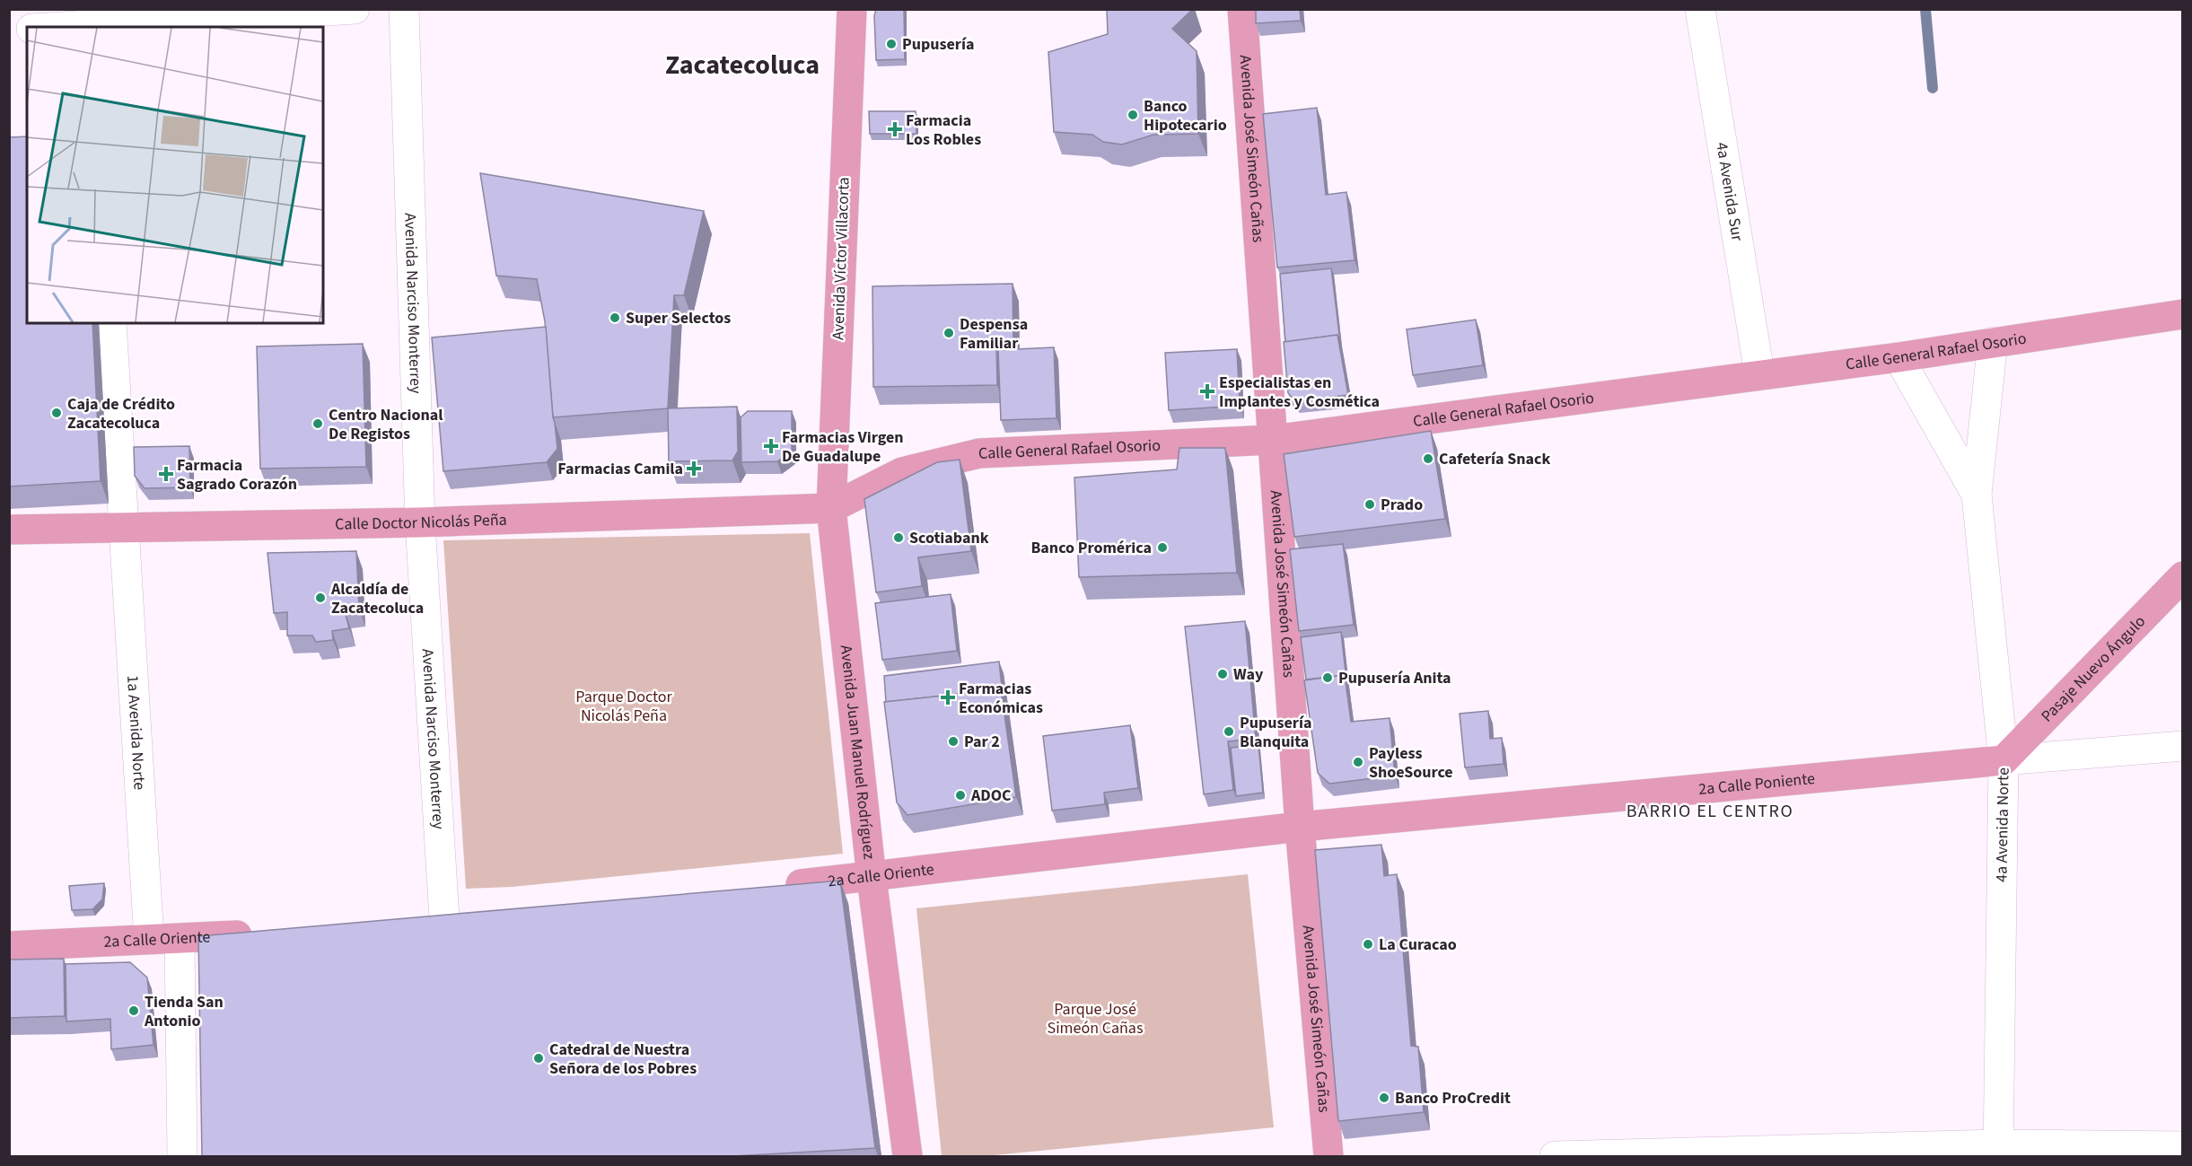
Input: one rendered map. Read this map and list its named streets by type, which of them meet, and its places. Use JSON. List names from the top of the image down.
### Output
{
  "streets": {
    "main road": [
      "Avenida José Simeón Cañas",
      "Avenida Víctor Villacorta",
      "Calle General Rafael Osorio",
      "Calle Doctor Nicolás Peña",
      "Pasaje Nuevo Ángulo",
      "Avenida Juan Manuel Rodríguez",
      "2a Calle Poniente",
      "2a Calle Oriente"
    ],
    "street": [
      "4a Avenida Sur",
      "Avenida Narciso Monterrey",
      "1a Avenida Norte",
      "4a Avenida Norte"
    ]
  },
  "crossings": [
    ["Avenida José Simeón Cañas", "Calle General Rafael Osorio"],
    ["Avenida José Simeón Cañas", "2a Calle Poniente"],
    ["Avenida José Simeón Cañas", "2a Calle Oriente"],
    ["4a Avenida Sur", "Calle General Rafael Osorio"],
    ["Avenida Víctor Villacorta", "Calle General Rafael Osorio"],
    ["Avenida Víctor Villacorta", "Calle Doctor Nicolás Peña"],
    ["Avenida Víctor Villacorta", "Avenida Juan Manuel Rodríguez"],
    ["Avenida Narciso Monterrey", "Calle Doctor Nicolás Peña"],
    ["Calle General Rafael Osorio", "Calle Doctor Nicolás Peña"],
    ["Calle General Rafael Osorio", "Avenida Juan Manuel Rodríguez"],
    ["Calle General Rafael Osorio", "4a Avenida Norte"],
    ["Calle Doctor Nicolás Peña", "1a Avenida Norte"],
    ["Calle Doctor Nicolás Peña", "Avenida Juan Manuel Rodríguez"],
    ["Pasaje Nuevo Ángulo", "2a Calle Poniente"],
    ["Pasaje Nuevo Ángulo", "4a Avenida Norte"],
    ["1a Avenida Norte", "2a Calle Oriente"],
    ["Avenida Juan Manuel Rodríguez", "2a Calle Oriente"],
    ["2a Calle Poniente", "4a Avenida Norte"],
    ["2a Calle Poniente", "2a Calle Oriente"]
  ],
  "districts": ["Zacatecoluca", "BARRIO EL CENTRO"],
  "parks": ["Parque Doctor Nicolás Peña", "Parque José Simeón Cañas"],
  "places": {
    "other": [
      "Pupusería",
      "Banco Hipotecario",
      "Super Selectos",
      "Despensa Familiar",
      "Caja de Crédito Zacatecoluca",
      "Centro Nacional De Registos",
      "Cafetería Snack",
      "Prado",
      "Scotiabank",
      "Banco Promérica",
      "Alcaldía de Zacatecoluca",
      "Way",
      "Pupusería Anita",
      "Pupusería Blanquita",
      "Par 2",
      "Payless ShoeSource",
      "ADOC",
      "La Curacao",
      "Tienda San Antonio",
      "Catedral de Nuestra Señora de los Pobres",
      "Banco ProCredit"
    ],
    "health": [
      "Farmacia Los Robles",
      "Especialistas en Implantes y Cosmética",
      "Farmacias Virgen De Guadalupe",
      "Farmacias Camila",
      "Farmacia Sagrado Corazón",
      "Farmacias Económicas"
    ]
  }
}
